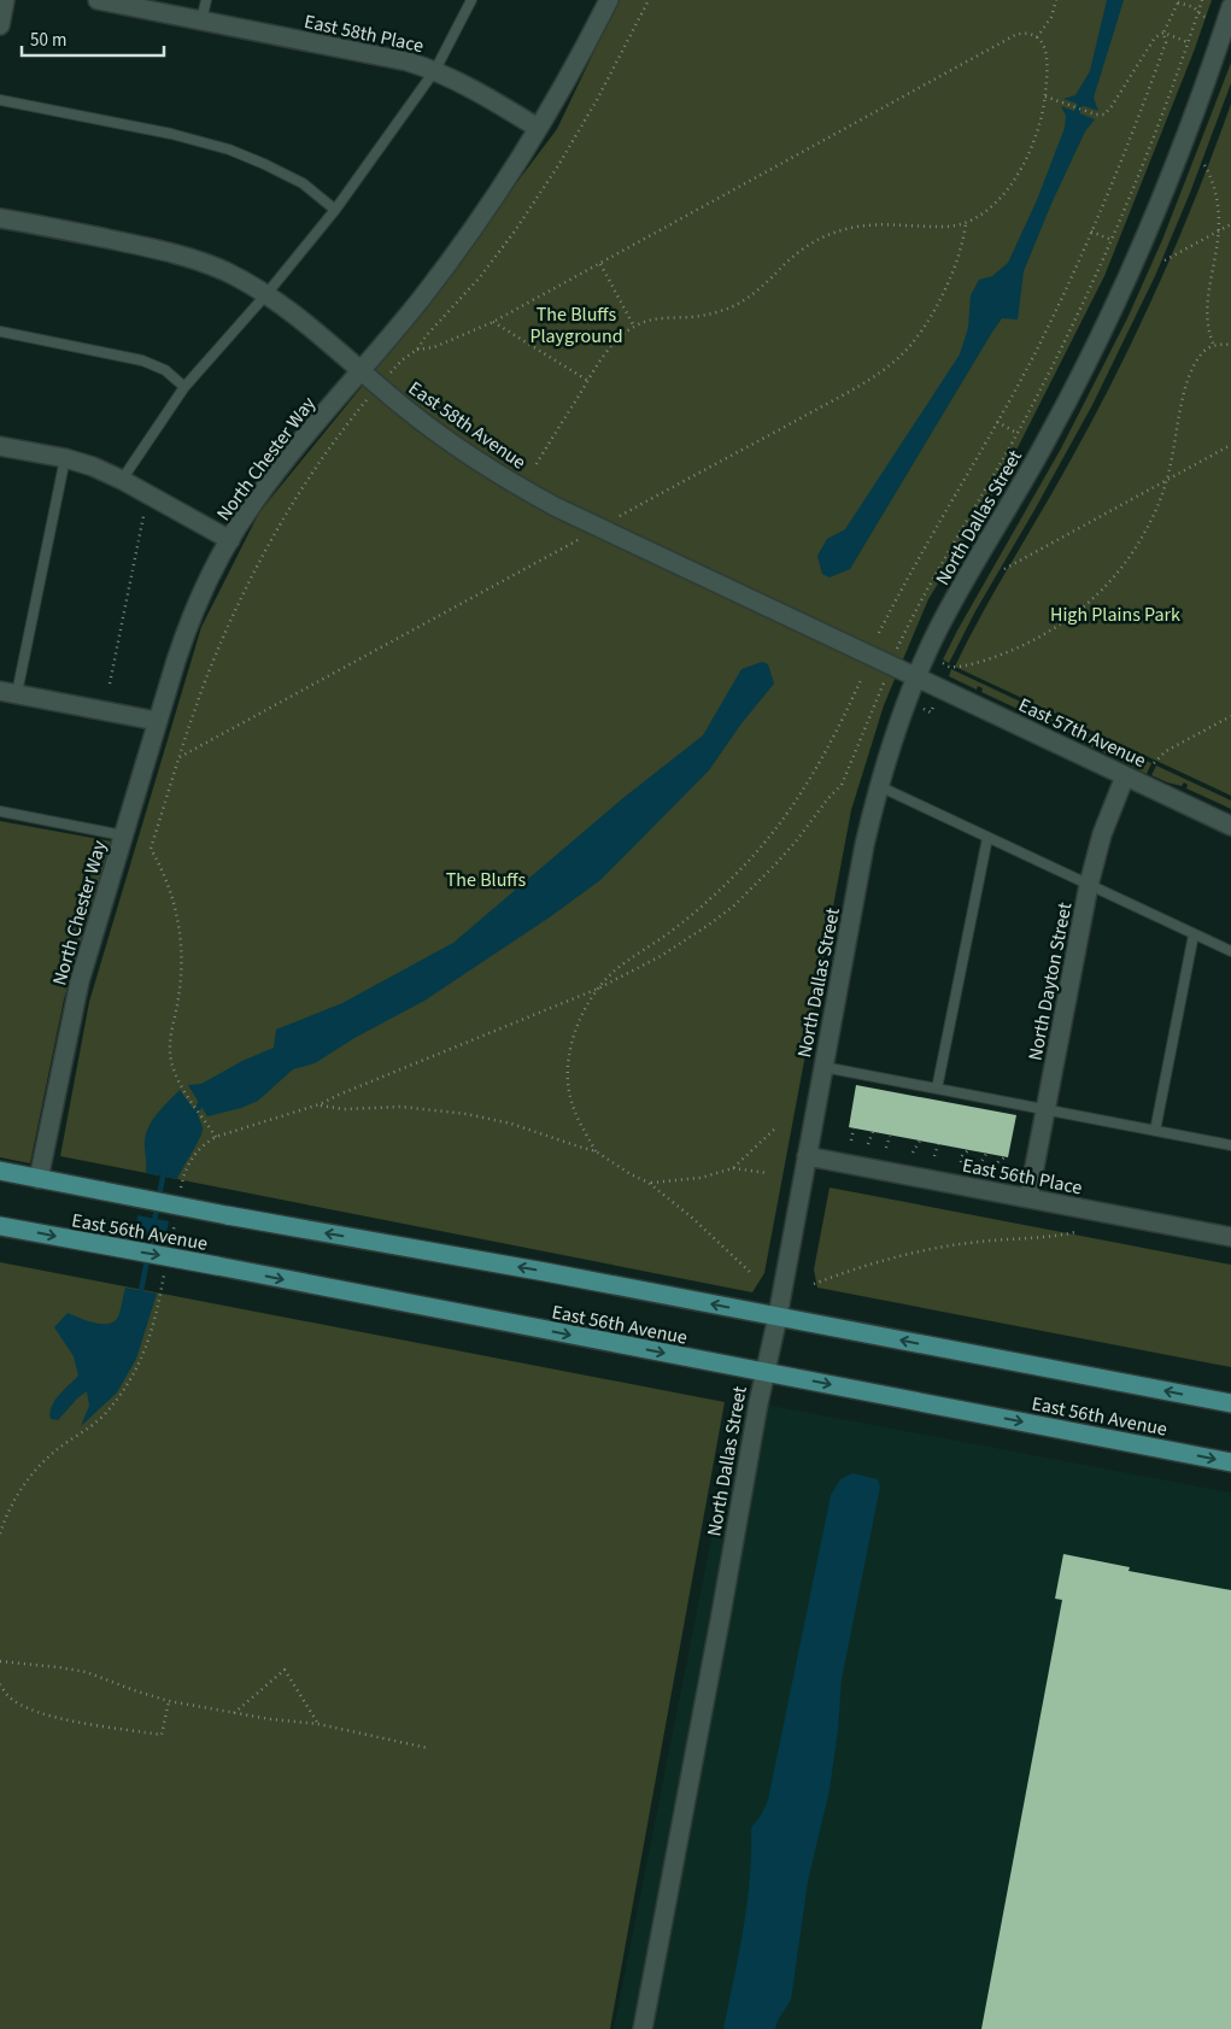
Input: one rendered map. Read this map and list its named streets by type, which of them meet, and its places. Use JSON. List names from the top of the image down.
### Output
{
  "streets": {
    "main road": ["East 56th Avenue"],
    "street": [
      "East 58th Place",
      "East 58th Avenue",
      "North Chester Way",
      "North Dallas Street",
      "East 57th Avenue",
      "North Dayton Street",
      "East 56th Place"
    ]
  },
  "crossings": [
    ["East 58th Place", "North Chester Way"],
    ["East 58th Avenue", "North Chester Way"],
    ["East 58th Avenue", "North Dallas Street"],
    ["East 58th Avenue", "East 57th Avenue"],
    ["North Chester Way", "East 56th Avenue"],
    ["North Dallas Street", "East 57th Avenue"],
    ["North Dallas Street", "East 56th Place"],
    ["North Dallas Street", "East 56th Avenue"],
    ["East 57th Avenue", "North Dayton Street"],
    ["North Dayton Street", "East 56th Place"]
  ],
  "parks": ["The Bluffs Playground", "High Plains Park", "The Bluffs"],
  "scale_bar": "50 m"
}
